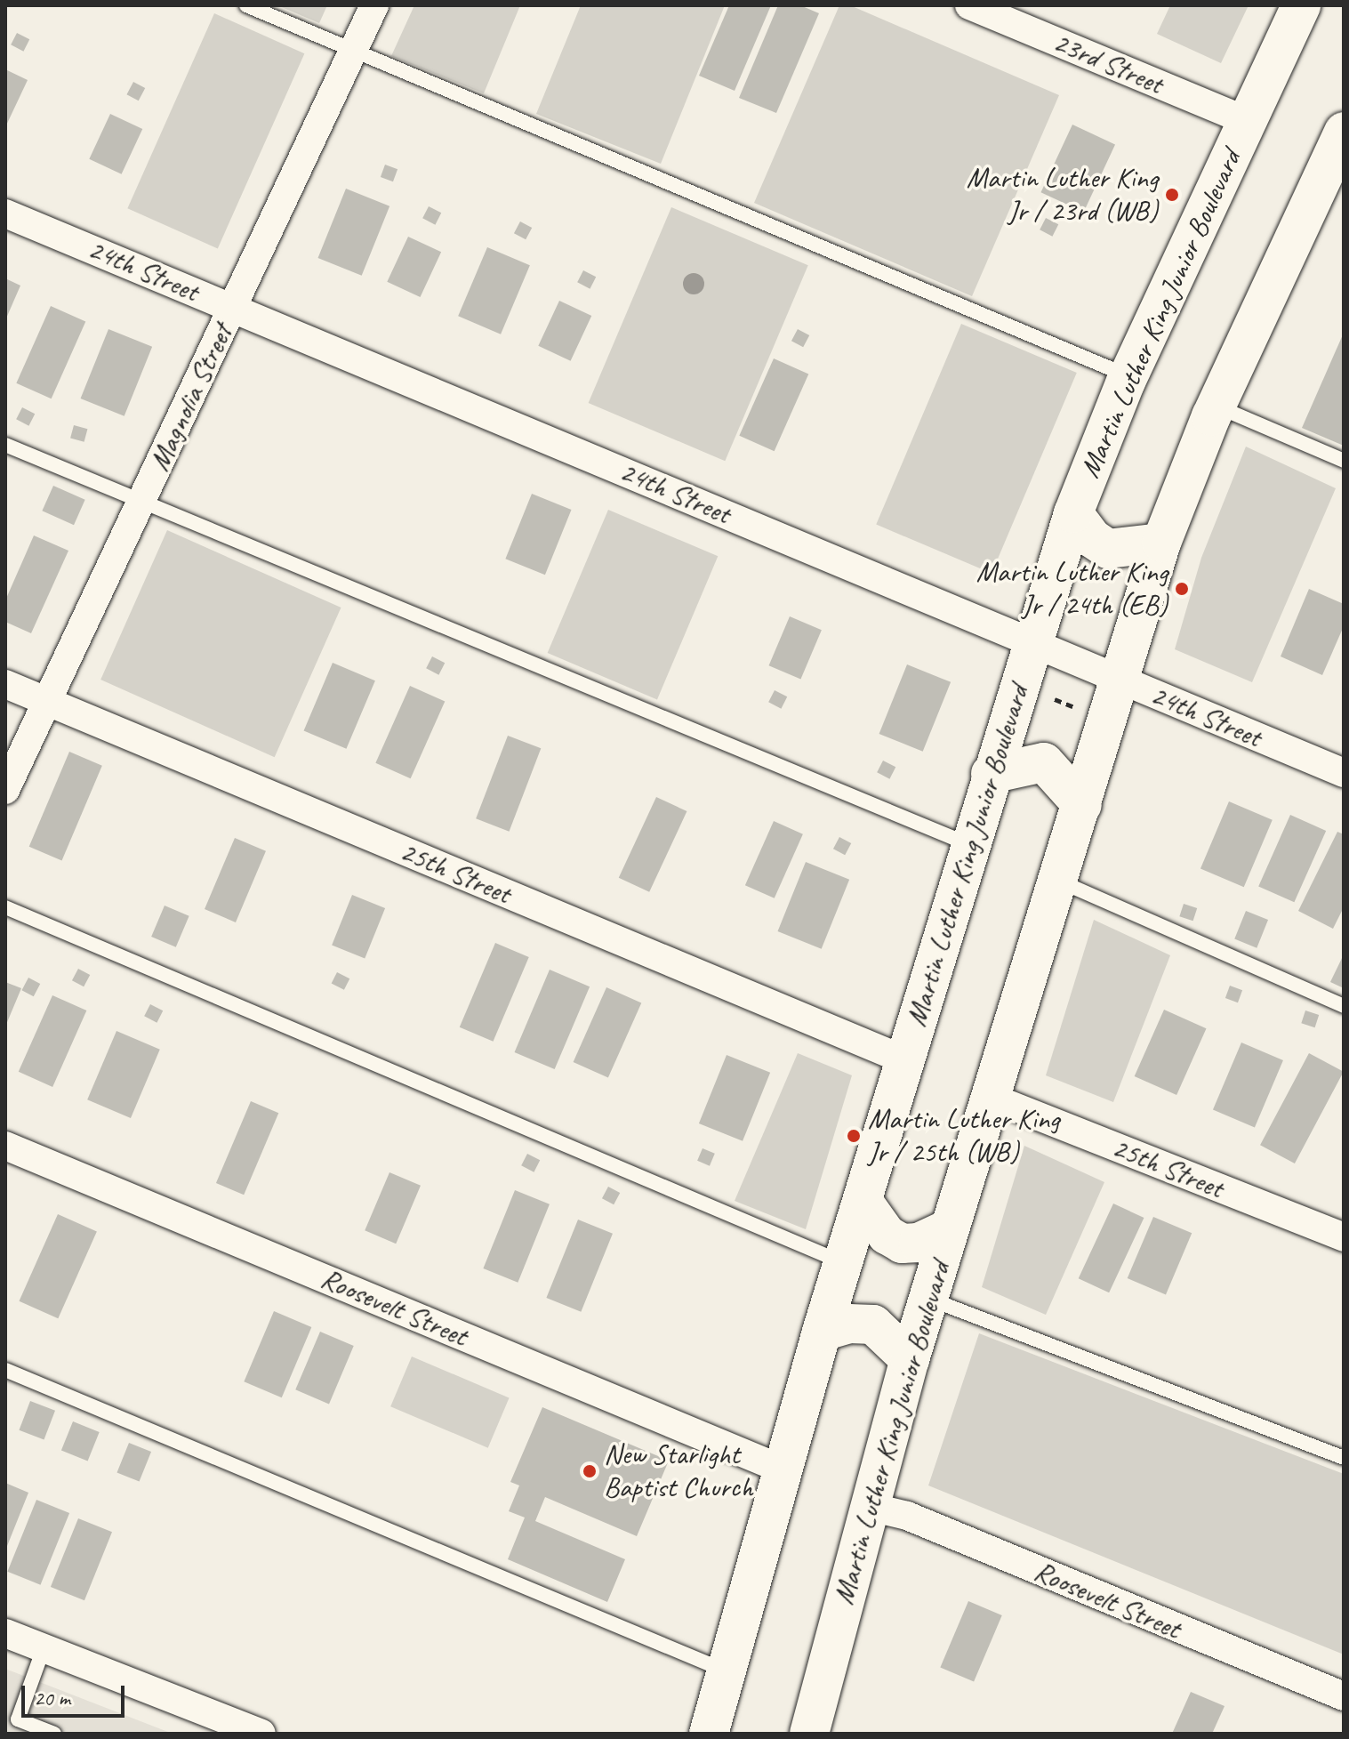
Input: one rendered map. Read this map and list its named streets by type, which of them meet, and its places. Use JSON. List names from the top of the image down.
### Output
{
  "streets": {
    "main road": ["Martin Luther King Junior Boulevard"],
    "street": [
      "23rd Street",
      "24th Street",
      "Magnolia Street",
      "25th Street",
      "Roosevelt Street"
    ]
  },
  "crossings": [
    ["23rd Street", "Martin Luther King Junior Boulevard"],
    ["24th Street", "Martin Luther King Junior Boulevard"],
    ["24th Street", "Magnolia Street"],
    ["Martin Luther King Junior Boulevard", "25th Street"],
    ["Martin Luther King Junior Boulevard", "Roosevelt Street"],
    ["Magnolia Street", "25th Street"]
  ],
  "places": [
    "Martin Luther King Jr / 23rd (WB)",
    "Martin Luther King Jr / 24th (EB)",
    "Martin Luther King Jr / 25th (WB)",
    "New Starlight Baptist Church"
  ],
  "scale_bar": "20 m"
}
